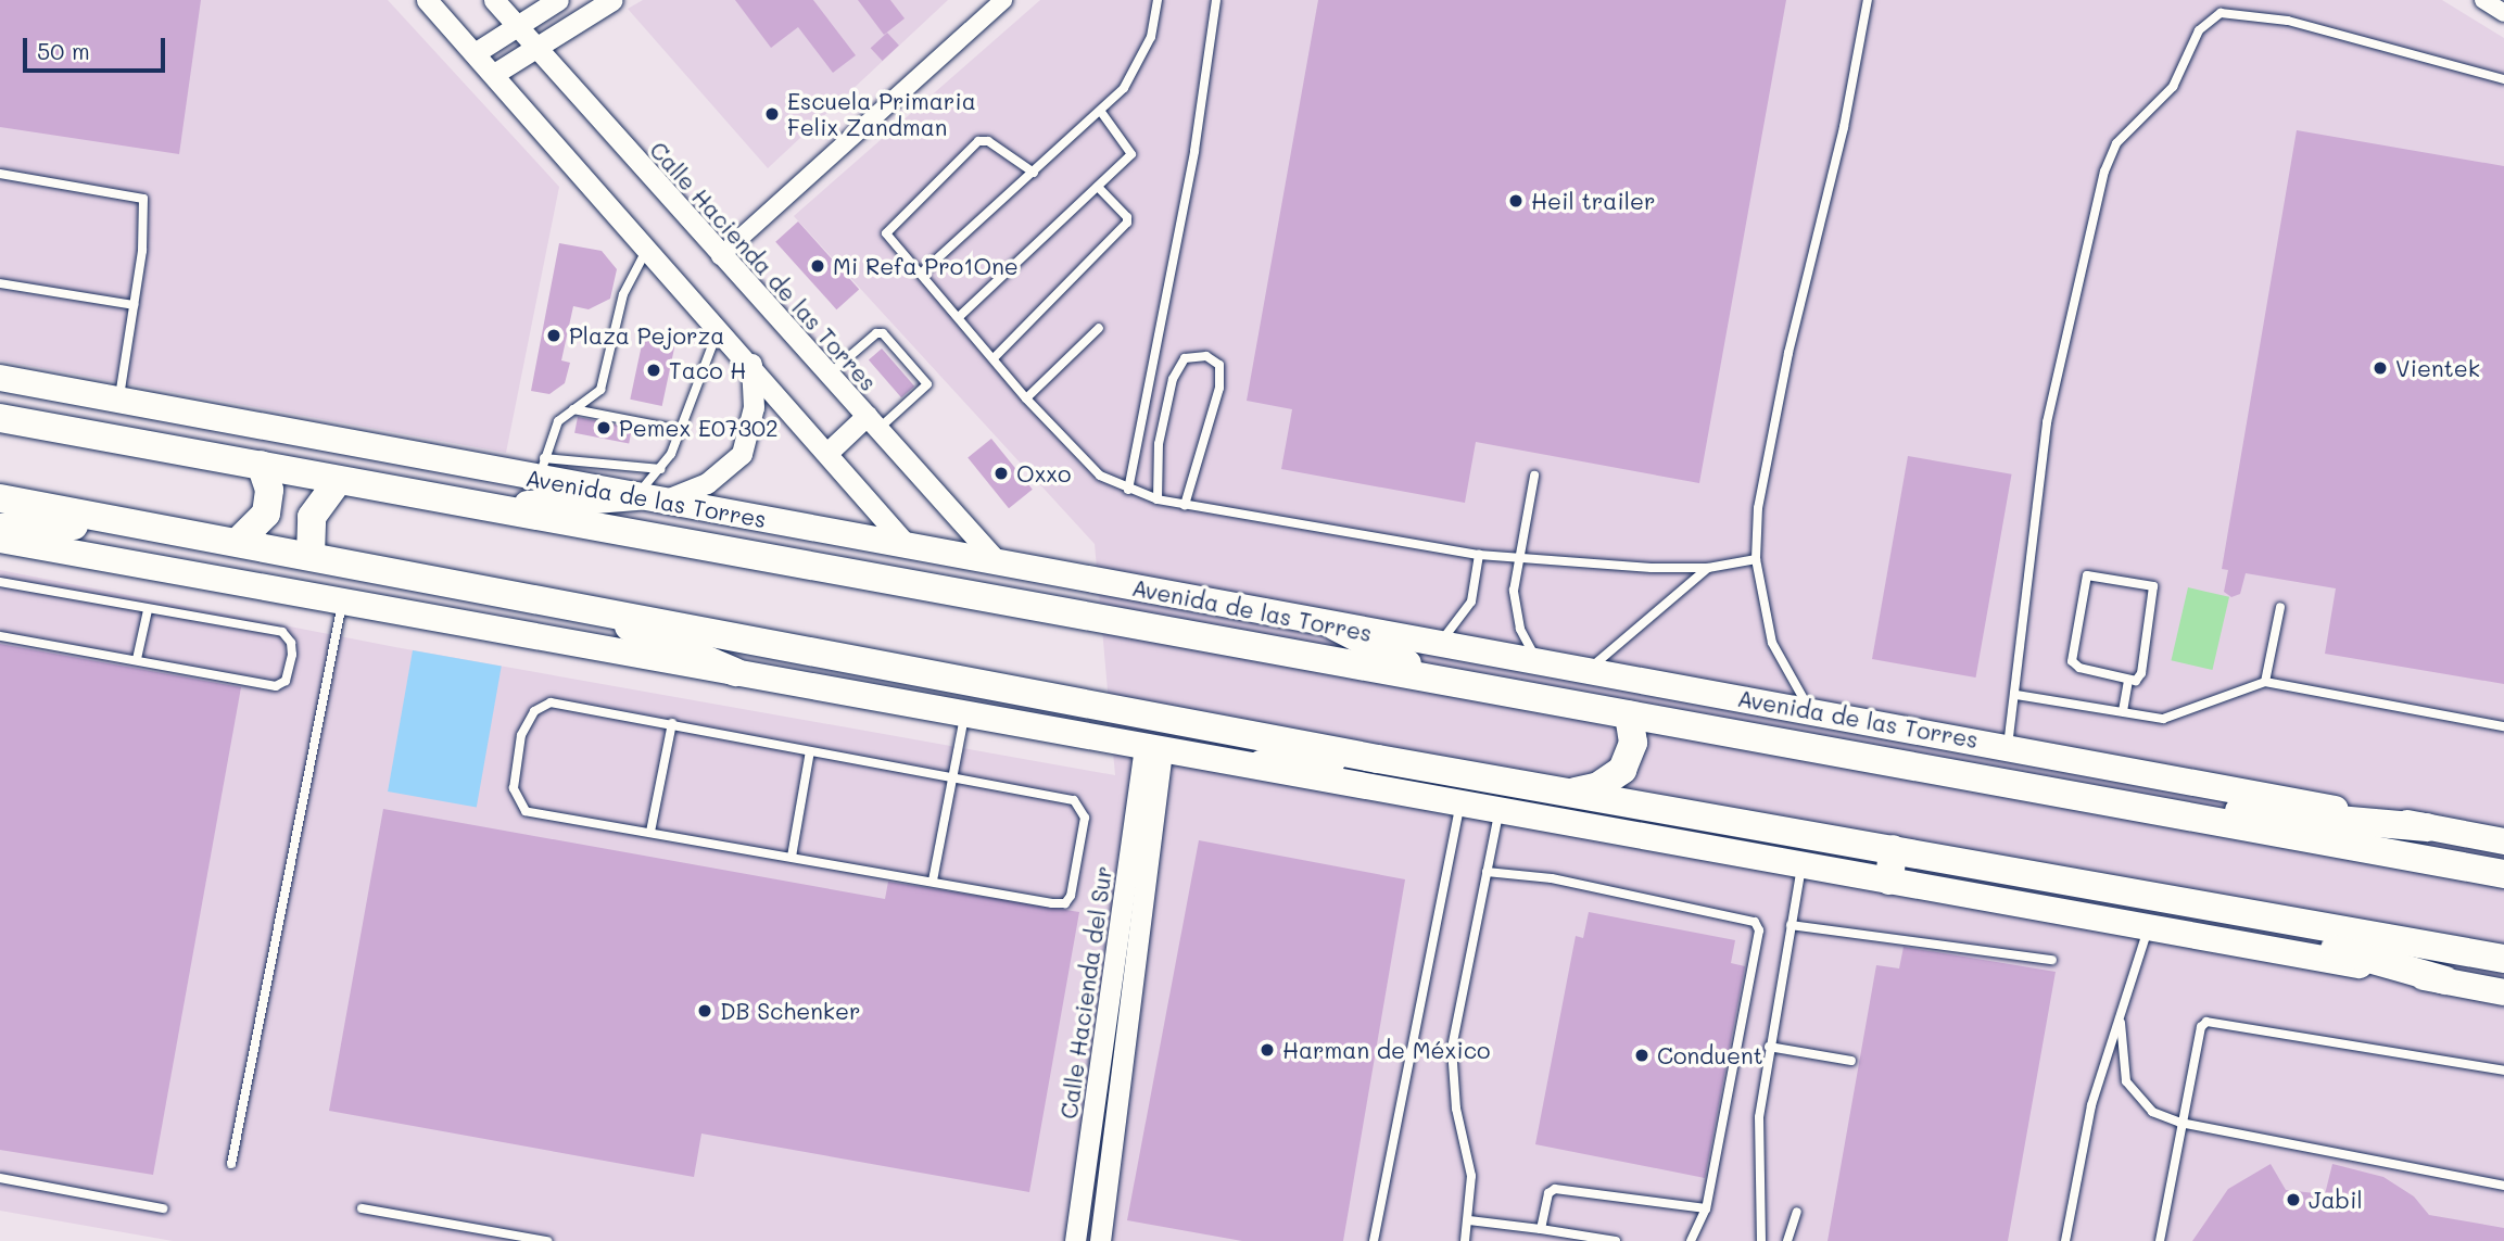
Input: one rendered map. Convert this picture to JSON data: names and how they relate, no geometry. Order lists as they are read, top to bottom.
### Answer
{
  "streets": {
    "highway": ["Avenida de las Torres"],
    "street": ["Calle Hacienda de las Torres", "Calle Hacienda del Sur"]
  },
  "crossings": [
    ["Calle Hacienda de las Torres", "Avenida de las Torres"]
  ],
  "places": [
    "Escuela Primaria Felix Zandman",
    "Heil trailer",
    "Mi Refa Pro1One",
    "Plaza Pejorza",
    "Vientek",
    "Taco H",
    "Pemex E07302",
    "Oxxo",
    "DB Schenker",
    "Harman de México",
    "Conduent",
    "Jabil"
  ],
  "scale_bar": "50 m"
}
